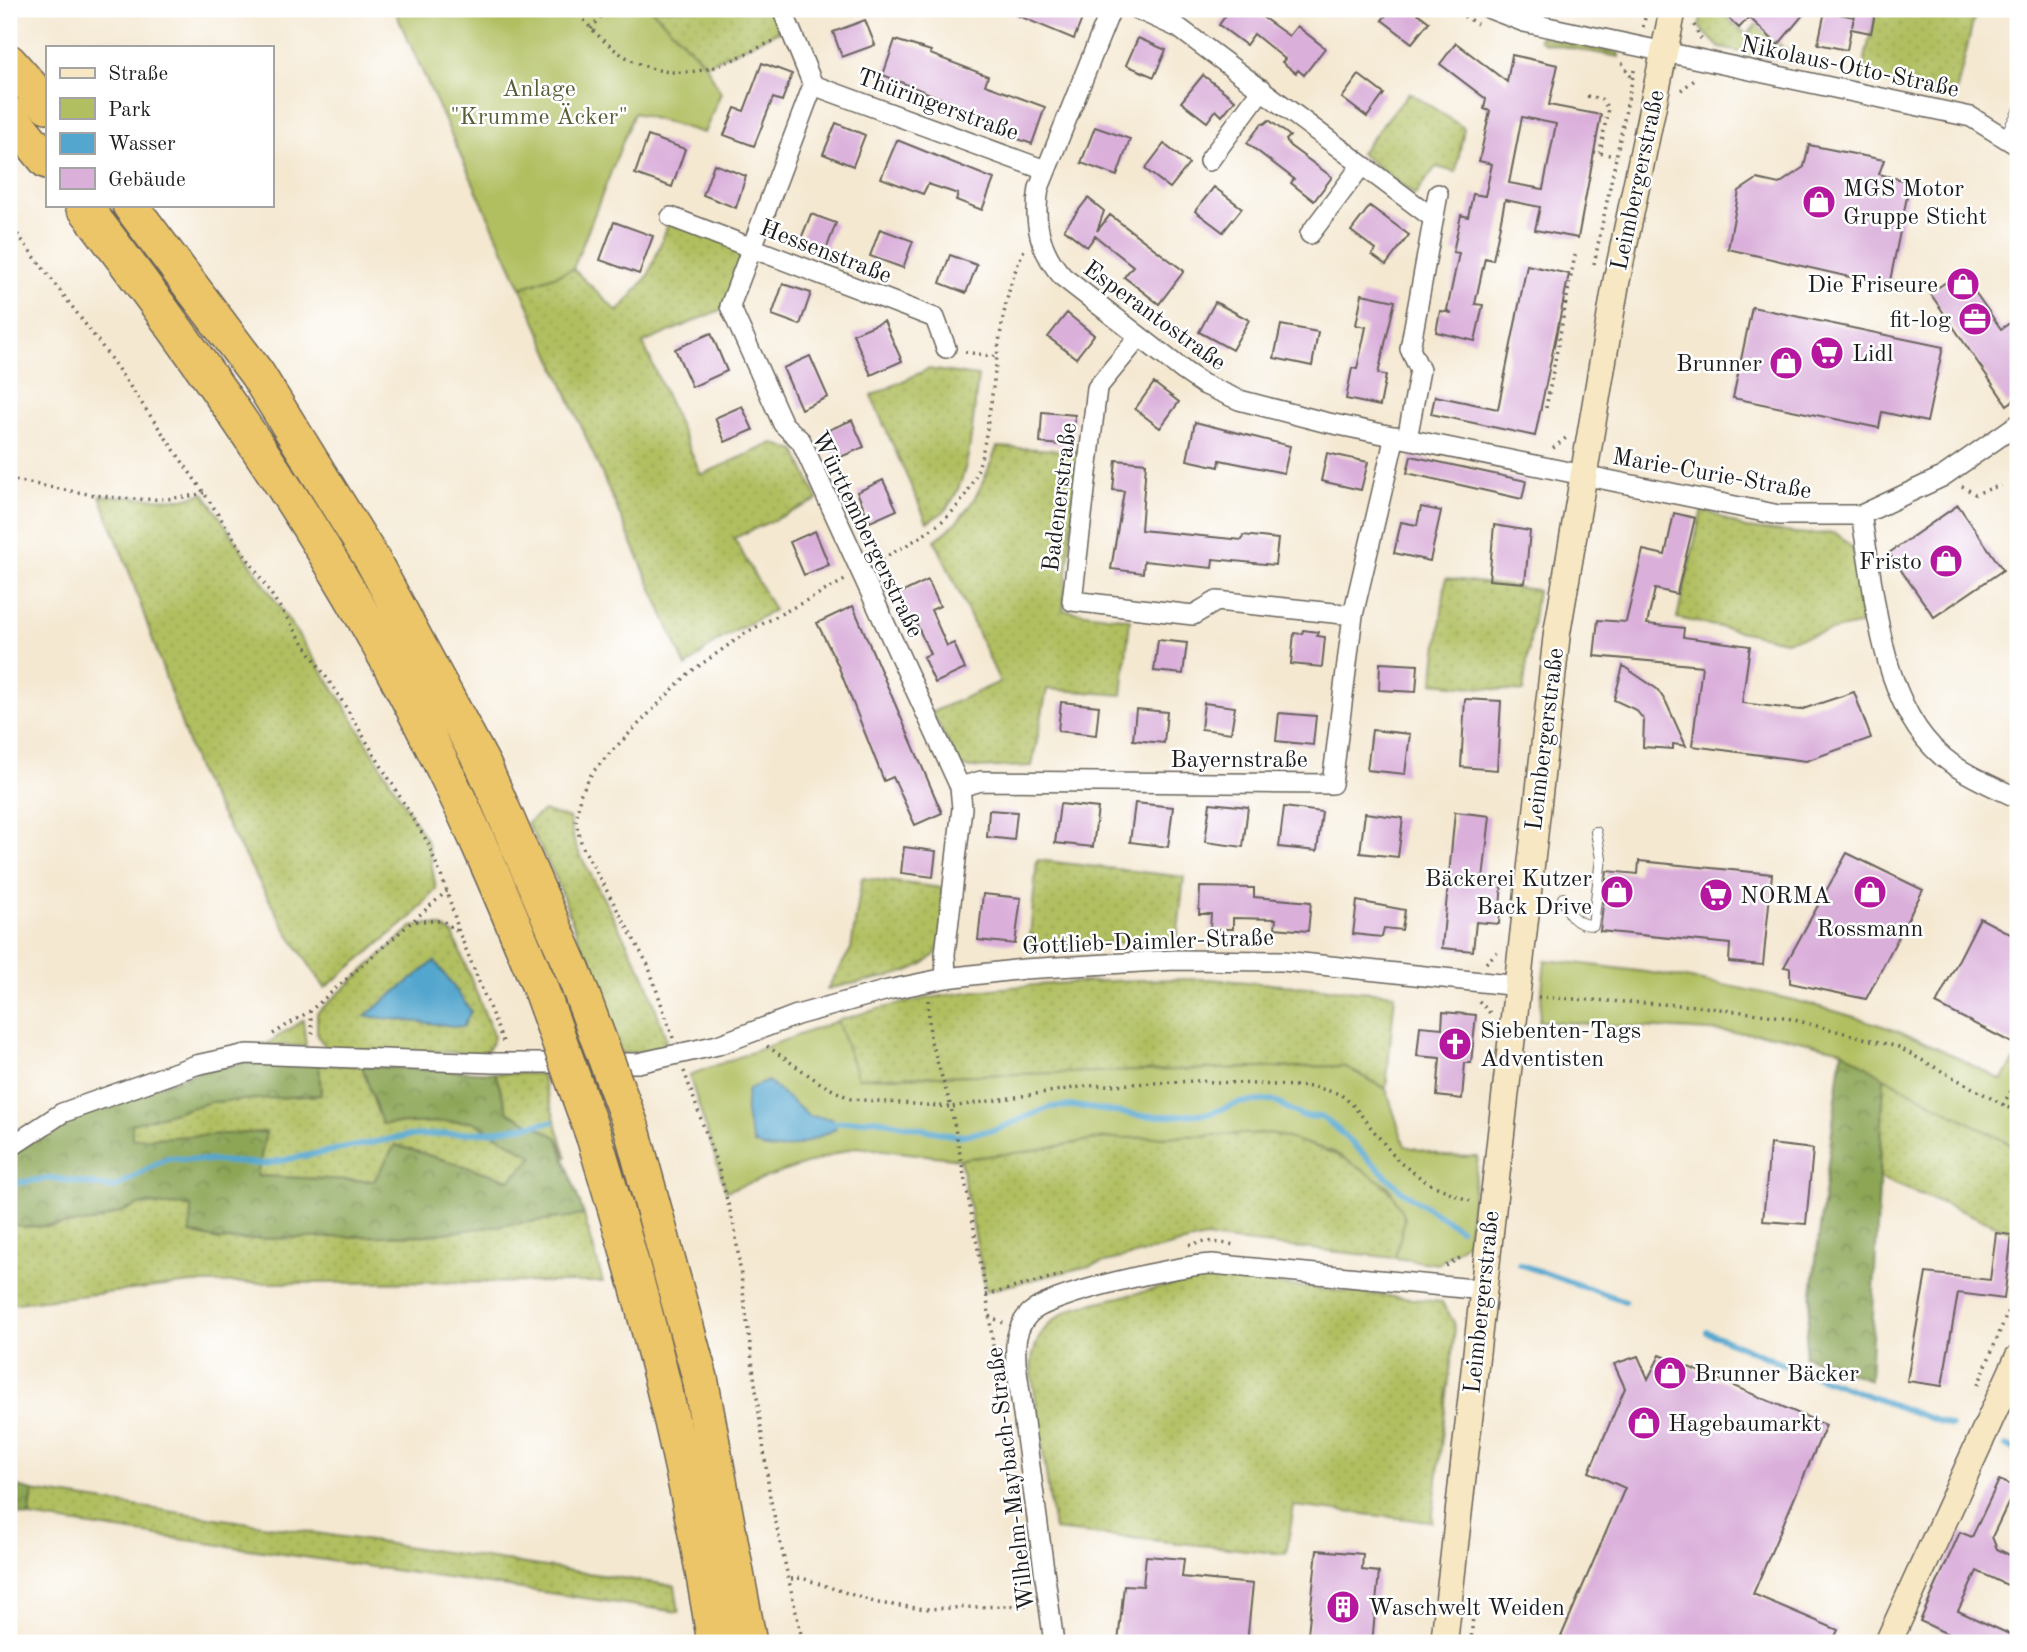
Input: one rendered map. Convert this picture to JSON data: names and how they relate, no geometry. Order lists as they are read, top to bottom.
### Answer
{
  "streets": {
    "street": [
      "Nikolaus-Otto-Straße",
      "Thüringerstraße",
      "Leimbergerstraße",
      "Hessenstraße",
      "Esperantostraße",
      "Marie-Curie-Straße",
      "Badenerstraße",
      "Württembergerstraße",
      "Bayernstraße",
      "Gottlieb-Daimler-Straße",
      "Wilhelm-Maybach-Straße"
    ]
  },
  "crossings": [
    ["Nikolaus-Otto-Straße", "Leimbergerstraße"],
    ["Thüringerstraße", "Esperantostraße"],
    ["Thüringerstraße", "Württembergerstraße"],
    ["Leimbergerstraße", "Esperantostraße"],
    ["Leimbergerstraße", "Marie-Curie-Straße"],
    ["Leimbergerstraße", "Gottlieb-Daimler-Straße"],
    ["Leimbergerstraße", "Wilhelm-Maybach-Straße"],
    ["Hessenstraße", "Württembergerstraße"],
    ["Esperantostraße", "Marie-Curie-Straße"],
    ["Esperantostraße", "Badenerstraße"],
    ["Esperantostraße", "Bayernstraße"],
    ["Badenerstraße", "Bayernstraße"],
    ["Württembergerstraße", "Bayernstraße"],
    ["Württembergerstraße", "Gottlieb-Daimler-Straße"]
  ],
  "parks": ["Anlage \"Krumme Äcker\""],
  "places": {
    "shop": [
      "MGS Motor Gruppe Sticht",
      "Die Friseure",
      "Brunner",
      "Fristo",
      "Bäckerei Kutzer Back Drive",
      "Rossmann",
      "Brunner Bäcker",
      "Hagebaumarkt"
    ],
    "office": ["fit-log"],
    "supermarket": ["Lidl", "NORMA"],
    "church": ["Siebenten-Tags Adventisten"],
    "building": ["Waschwelt Weiden"]
  },
  "legend": [
    "Straße",
    "Park",
    "Wasser",
    "Gebäude"
  ]
}
